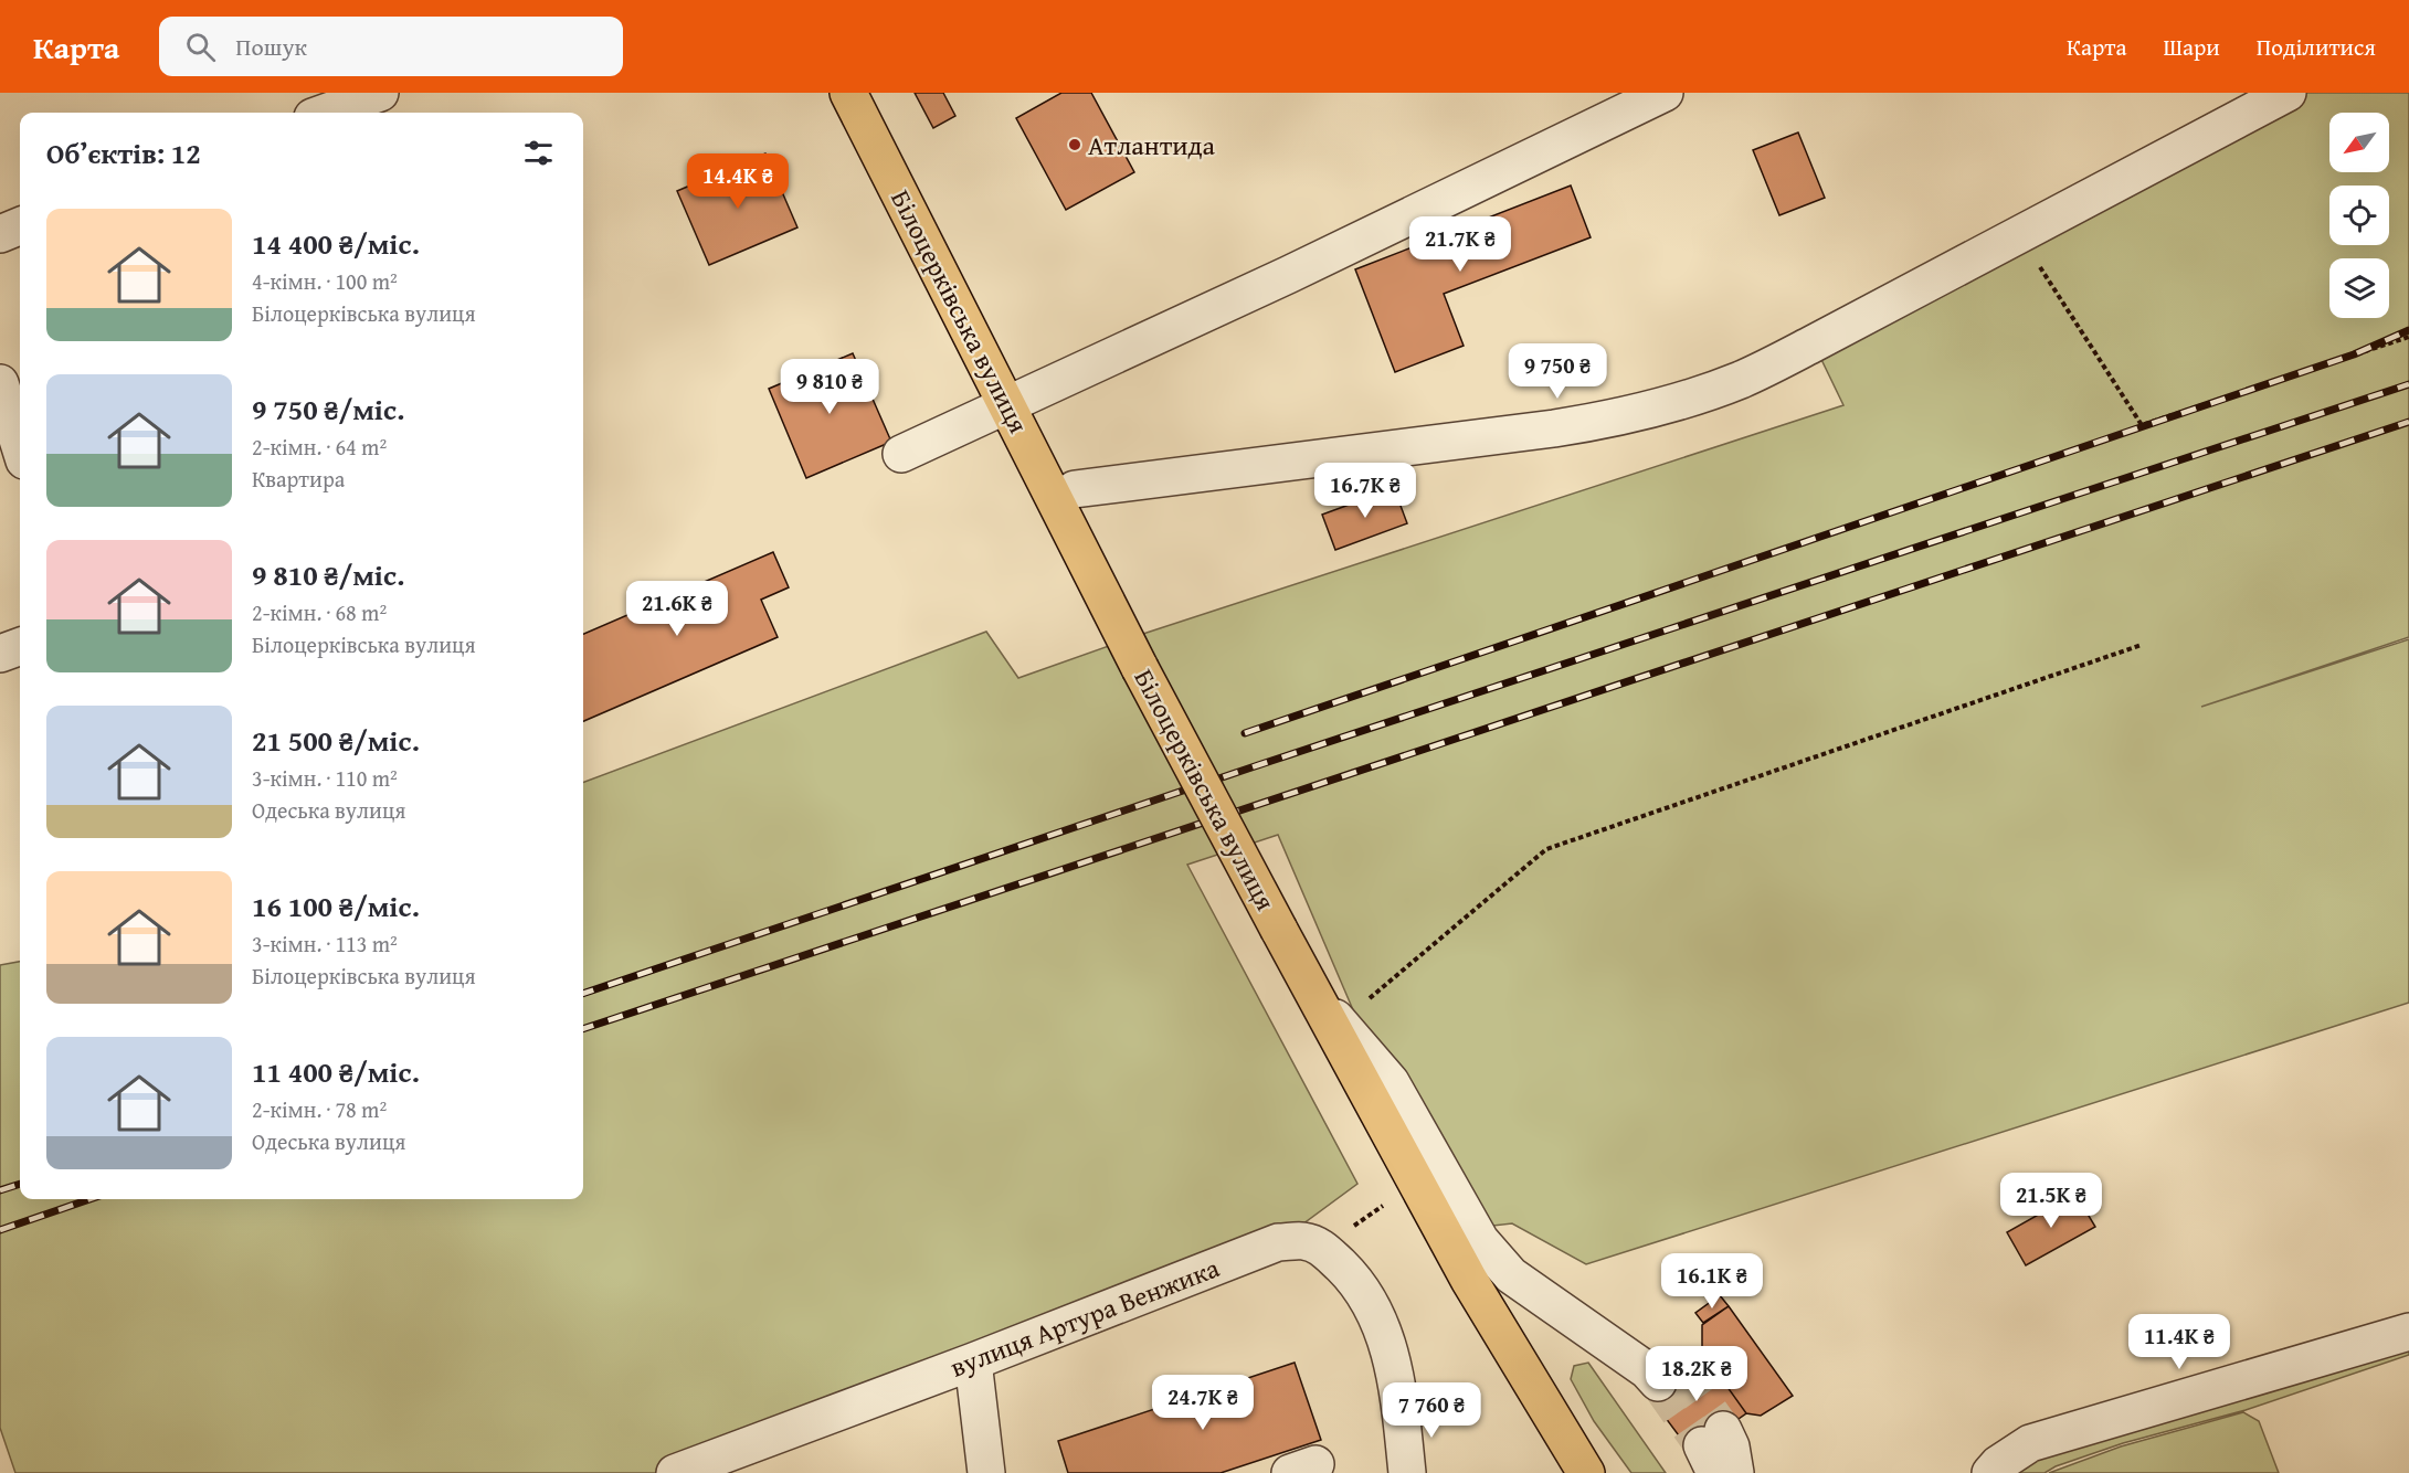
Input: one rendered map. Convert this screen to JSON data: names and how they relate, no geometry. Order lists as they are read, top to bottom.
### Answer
{
  "streets": {
    "main road": ["Білоцерківська вулиця"],
    "street": ["вулиця Артура Венжика"]
  },
  "places": ["Атлантида"],
  "north": "bottom left",
  "page": {
    "header": "Карта",
    "search": "Пошук",
    "nav": ["Карта", "Шари", "Поділитися"],
    "heading": "Об’єктів: 12",
    "price": [
      "14.4K ₴",
      "21.7K ₴",
      "9 750 ₴",
      "9 810 ₴",
      "16.7K ₴",
      "21.6K ₴",
      "21.5K ₴",
      "16.1K ₴",
      "11.4K ₴",
      "18.2K ₴",
      "24.7K ₴",
      "7 760 ₴"
    ],
    "list": [
      {
        "name": "14 400 ₴/міс.",
        "note": "4-кімн. · 100 m² · Білоцерківська вулиця"
      },
      {
        "name": "9 750 ₴/міс.",
        "note": "2-кімн. · 64 m² · Квартира"
      },
      {
        "name": "9 810 ₴/міс.",
        "note": "2-кімн. · 68 m² · Білоцерківська вулиця"
      },
      {
        "name": "21 500 ₴/міс.",
        "note": "3-кімн. · 110 m² · Одеська вулиця"
      },
      {
        "name": "16 100 ₴/міс.",
        "note": "3-кімн. · 113 m² · Білоцерківська вулиця"
      },
      {
        "name": "11 400 ₴/міс.",
        "note": "2-кімн. · 78 m² · Одеська вулиця"
      }
    ]
  }
}
